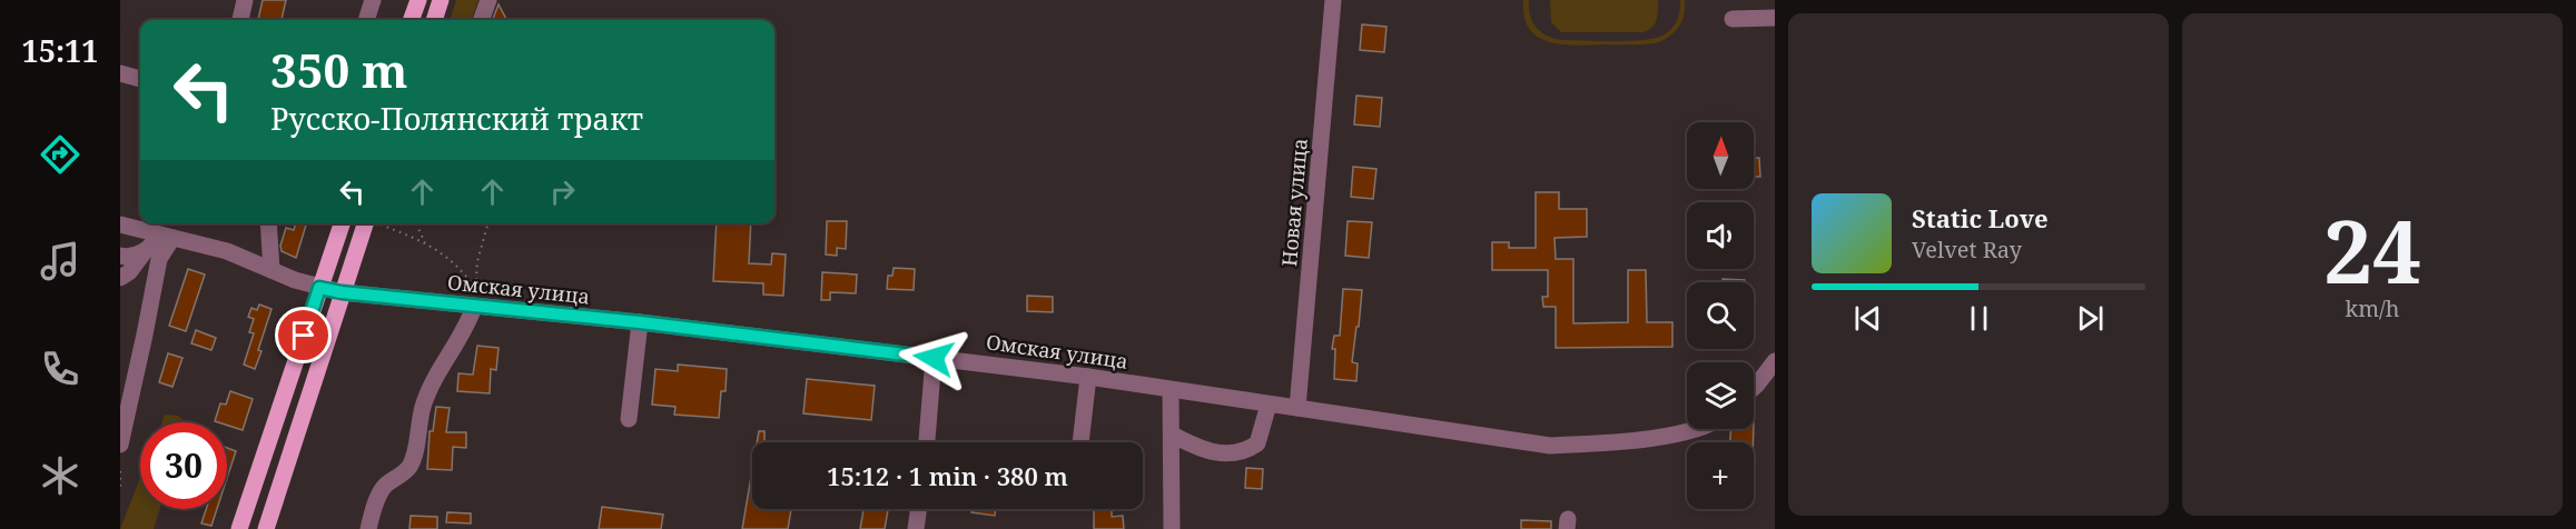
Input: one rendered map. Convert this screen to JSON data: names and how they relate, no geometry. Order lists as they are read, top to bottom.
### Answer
{
  "streets": {
    "street": ["Новая улица", "Омская улица"]
  },
  "crossings": [
    ["Новая улица", "Омская улица"]
  ],
  "north": "top",
  "page": {
    "tabs": "15:11",
    "tile": ["24", "km/h"],
    "turn": ["350 m", "Русско-Полянский тракт"],
    "map_buttons": "+",
    "song": ["Static Love", "Velvet Ray"],
    "limit": "30",
    "trip": "15:12 · 1 min · 380 m"
  }
}
